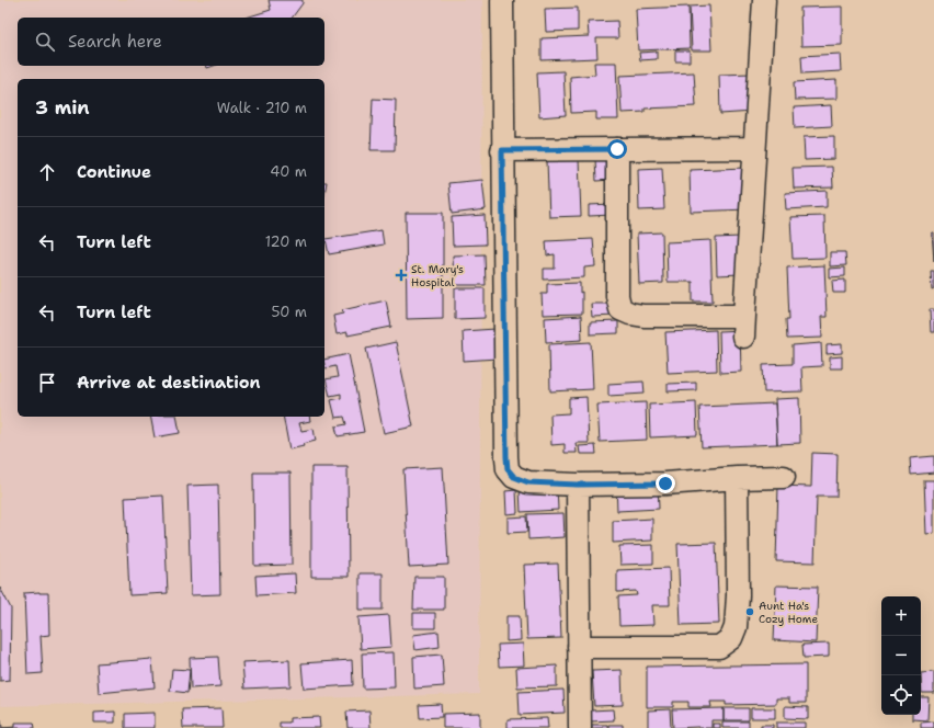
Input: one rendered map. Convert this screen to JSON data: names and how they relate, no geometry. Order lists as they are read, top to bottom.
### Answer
{
  "places": {
    "health": ["St. Mary's Hospital"],
    "other": ["Aunt Ha's Cozy Home"]
  },
  "page": {
    "search": "Search here",
    "heading": ["3 min", "Walk · 210 m"],
    "list": [
      ["Continue", "40 m"],
      ["Turn left", "120 m"],
      ["Turn left", "50 m"],
      "Arrive at destination"
    ],
    "map_buttons": ["+", "−"]
  }
}
